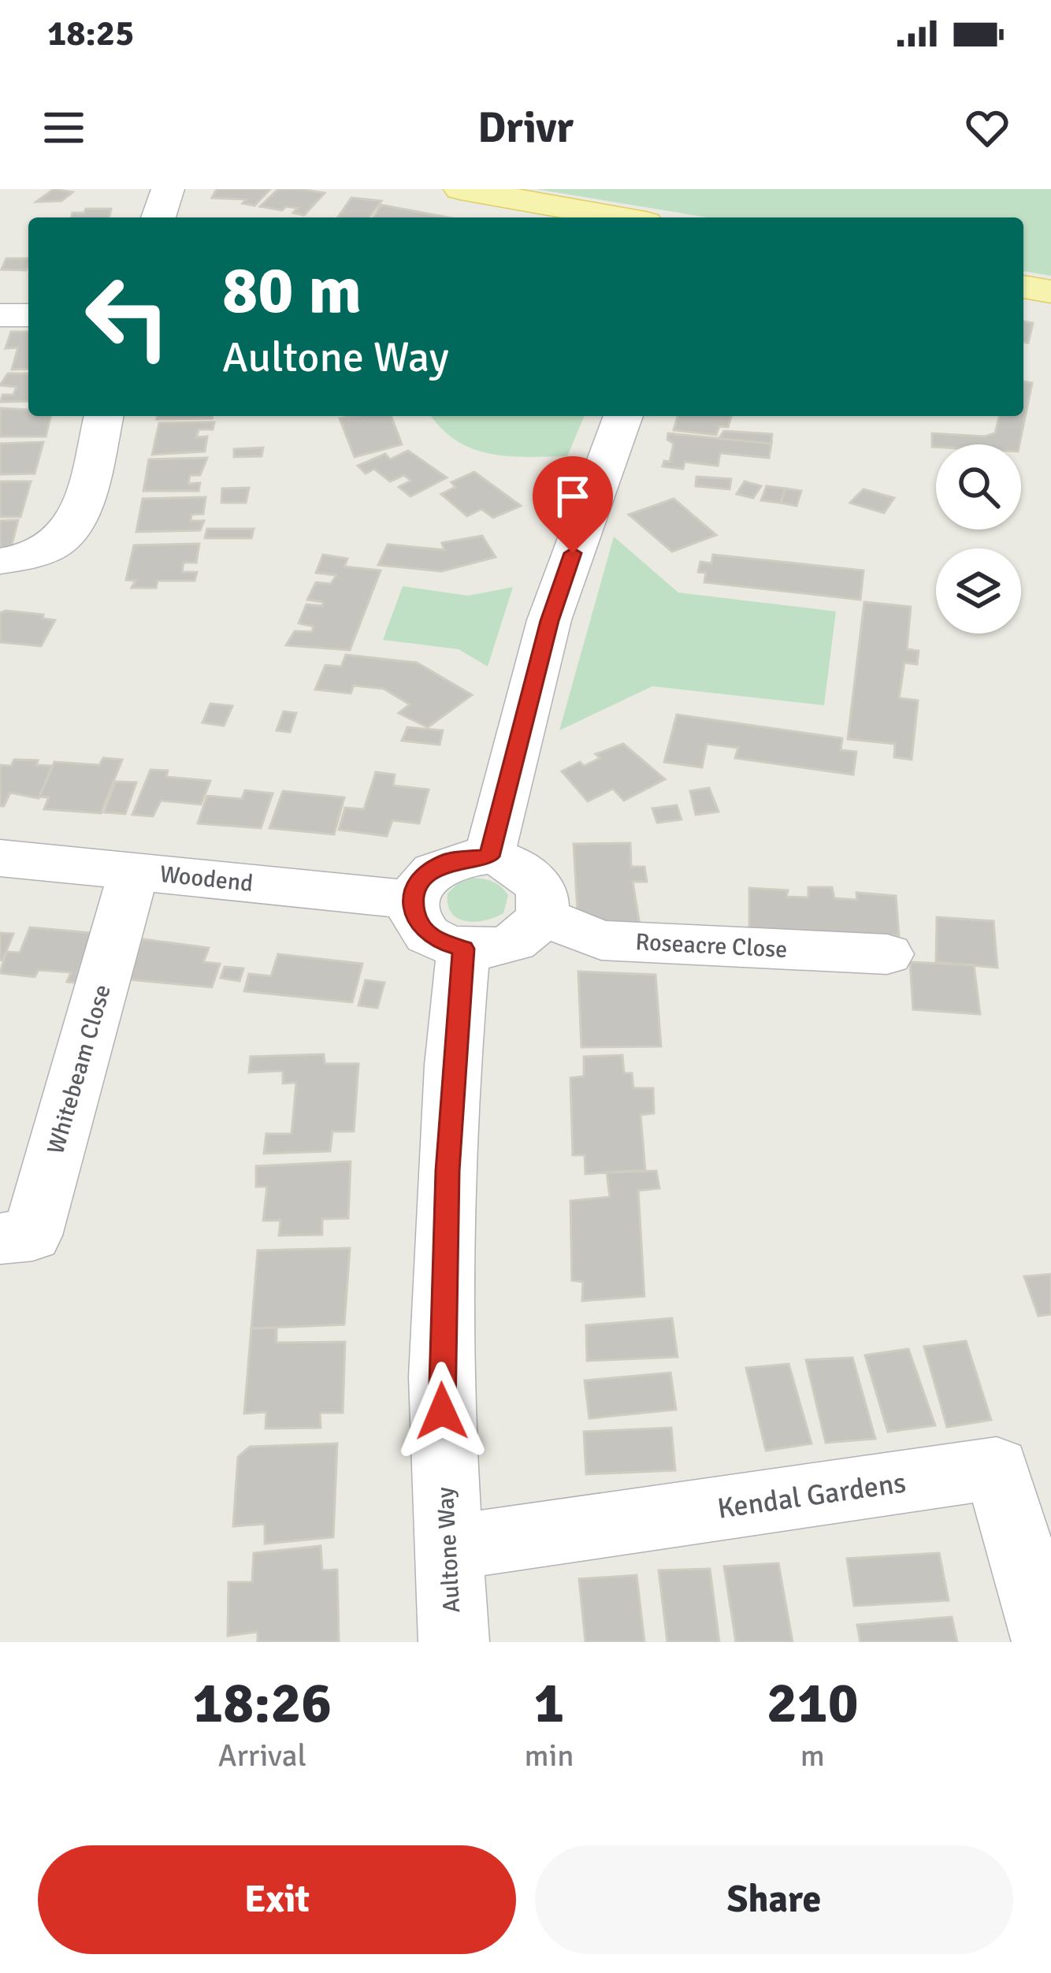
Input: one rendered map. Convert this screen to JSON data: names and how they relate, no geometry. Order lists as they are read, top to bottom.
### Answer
{
  "streets": {
    "street": [
      "Woodend",
      "Roseacre Close",
      "Whitebeam Close",
      "Kendal Gardens",
      "Aultone Way"
    ]
  },
  "crossings": [
    ["Woodend", "Roseacre Close"],
    ["Woodend", "Whitebeam Close"],
    ["Woodend", "Aultone Way"],
    ["Roseacre Close", "Aultone Way"],
    ["Kendal Gardens", "Aultone Way"]
  ],
  "page": {
    "status": "18:25",
    "header": "Drivr",
    "turn": ["80 m", "Aultone Way"],
    "eta": [
      "18:26",
      "Arrival",
      "1",
      "min",
      "210",
      "m"
    ],
    "buttons": ["Exit", "Share"]
  }
}
